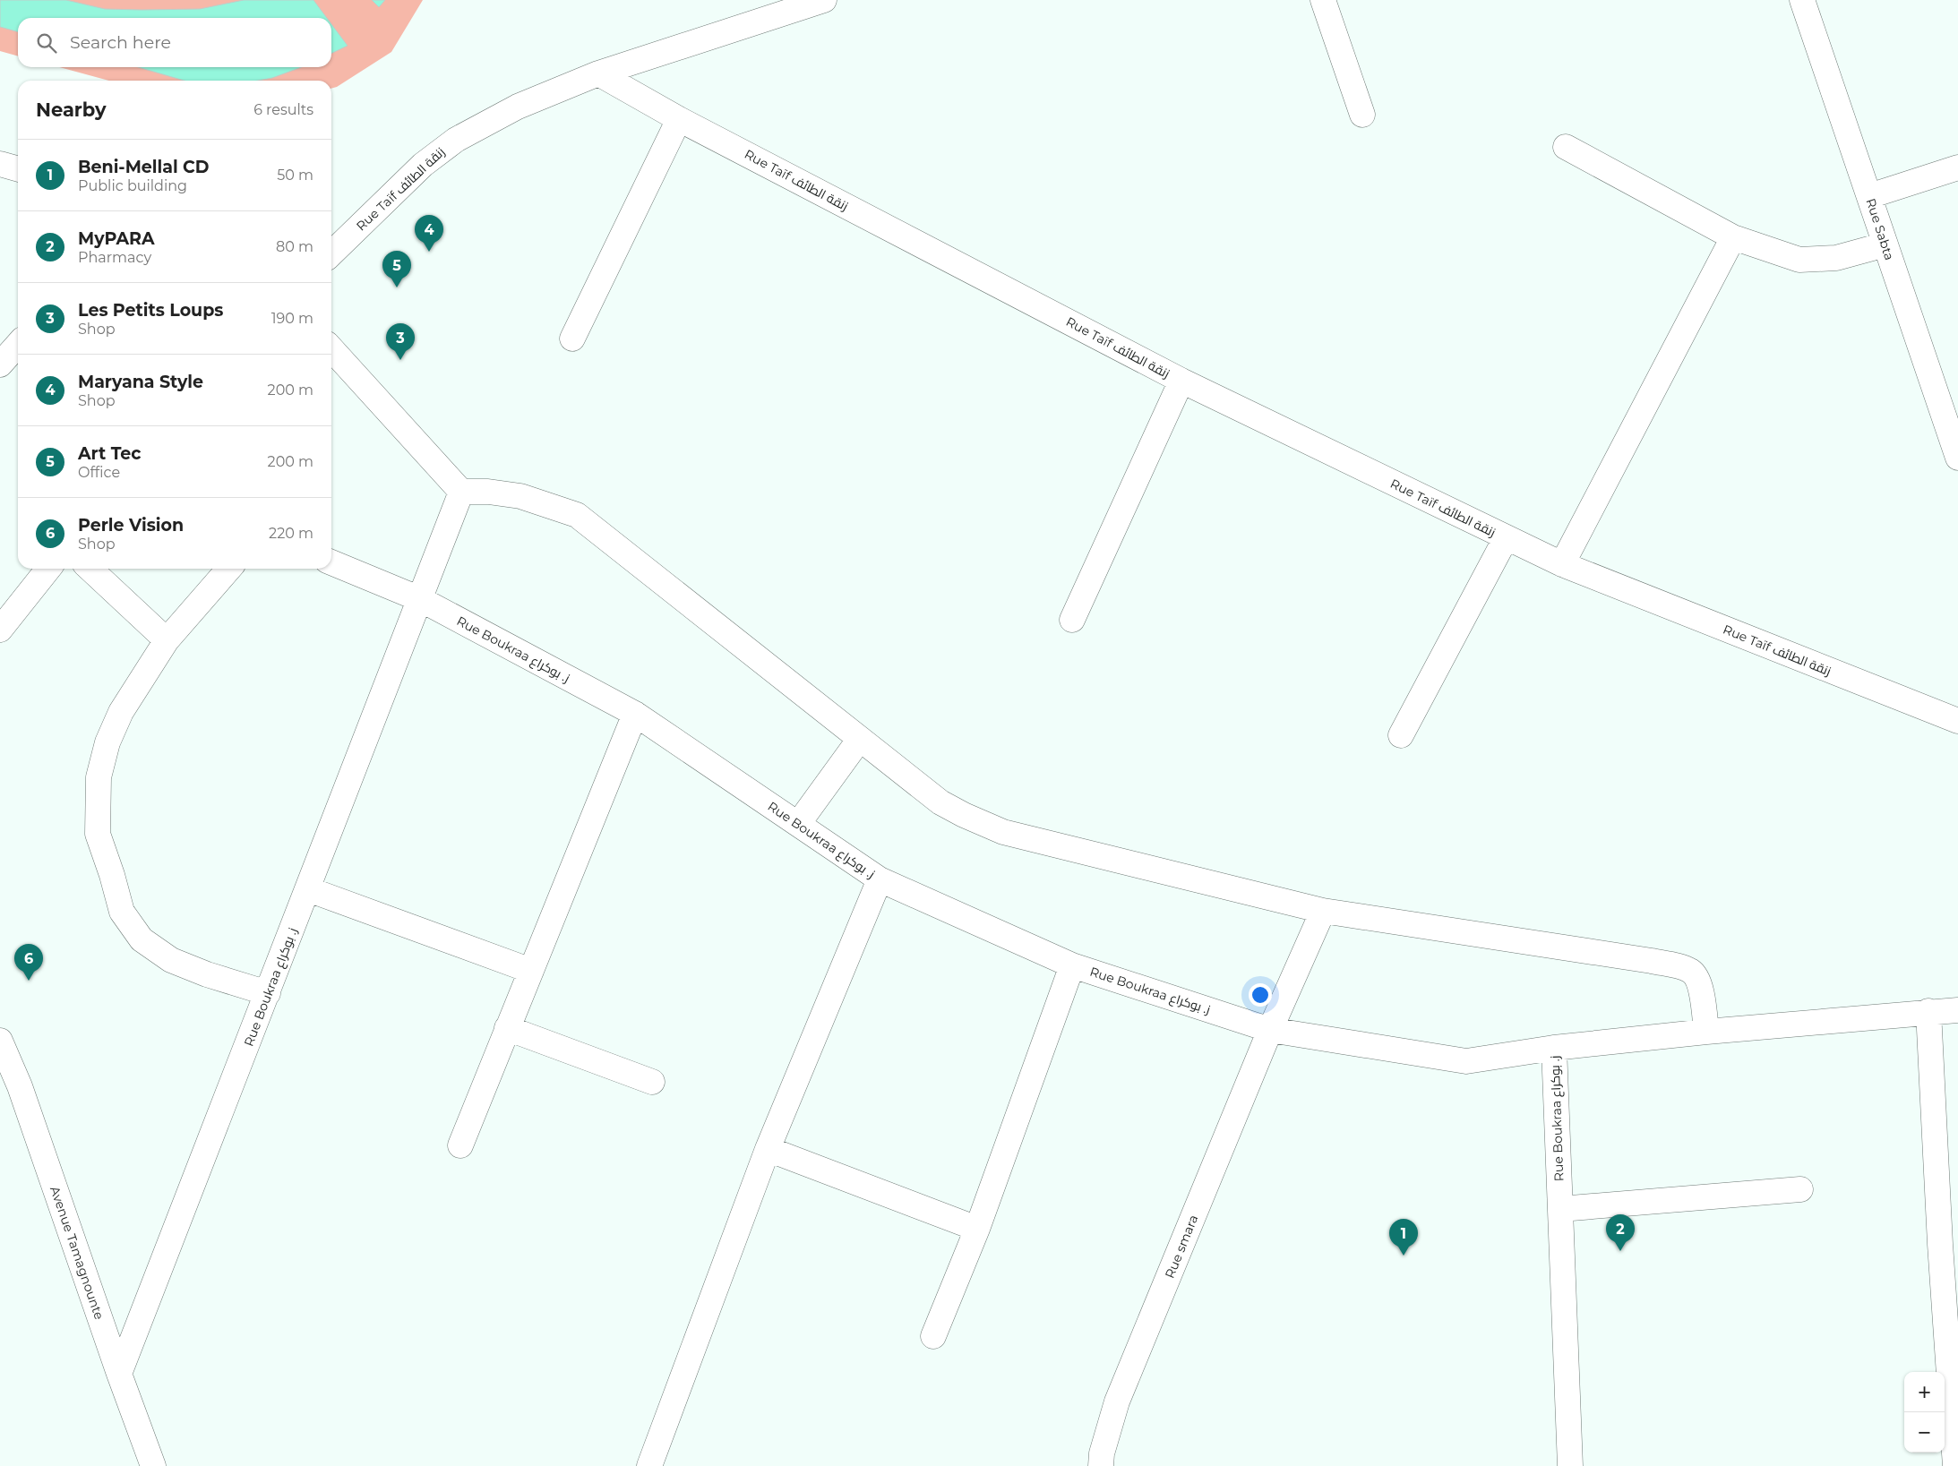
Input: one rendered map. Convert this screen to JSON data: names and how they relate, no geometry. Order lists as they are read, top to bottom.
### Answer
{
  "streets": {
    "street": [
      "Rue Taïf زنقة الطائف",
      "Rue Sabta",
      "Rue Boukraa ز. بوكراع",
      "Rue smara",
      "Avenue Tamagnounte"
    ]
  },
  "crossings": [
    ["Rue Boukraa ز. بوكراع", "Rue smara"],
    ["Rue Boukraa ز. بوكراع", "Avenue Tamagnounte"]
  ],
  "page": {
    "search": "Search here",
    "heading": ["Nearby", "6 results"],
    "list": [
      {
        "mark": "1",
        "name": "Beni-Mellal CD",
        "note": "Public building",
        "value": "50 m"
      },
      {
        "mark": "2",
        "name": "MyPARA",
        "note": "Pharmacy",
        "value": "80 m"
      },
      {
        "mark": "3",
        "name": "Les Petits Loups",
        "note": "Shop",
        "value": "190 m"
      },
      {
        "mark": "4",
        "name": "Maryana Style",
        "note": "Shop",
        "value": "200 m"
      },
      {
        "mark": "5",
        "name": "Art Tec",
        "note": "Office",
        "value": "200 m"
      },
      {
        "mark": "6",
        "name": "Perle Vision",
        "note": "Shop",
        "value": "220 m"
      }
    ],
    "pins": [
      "4",
      "5",
      "3",
      "6",
      "2",
      "1"
    ],
    "map_buttons": ["+", "−"]
  }
}
